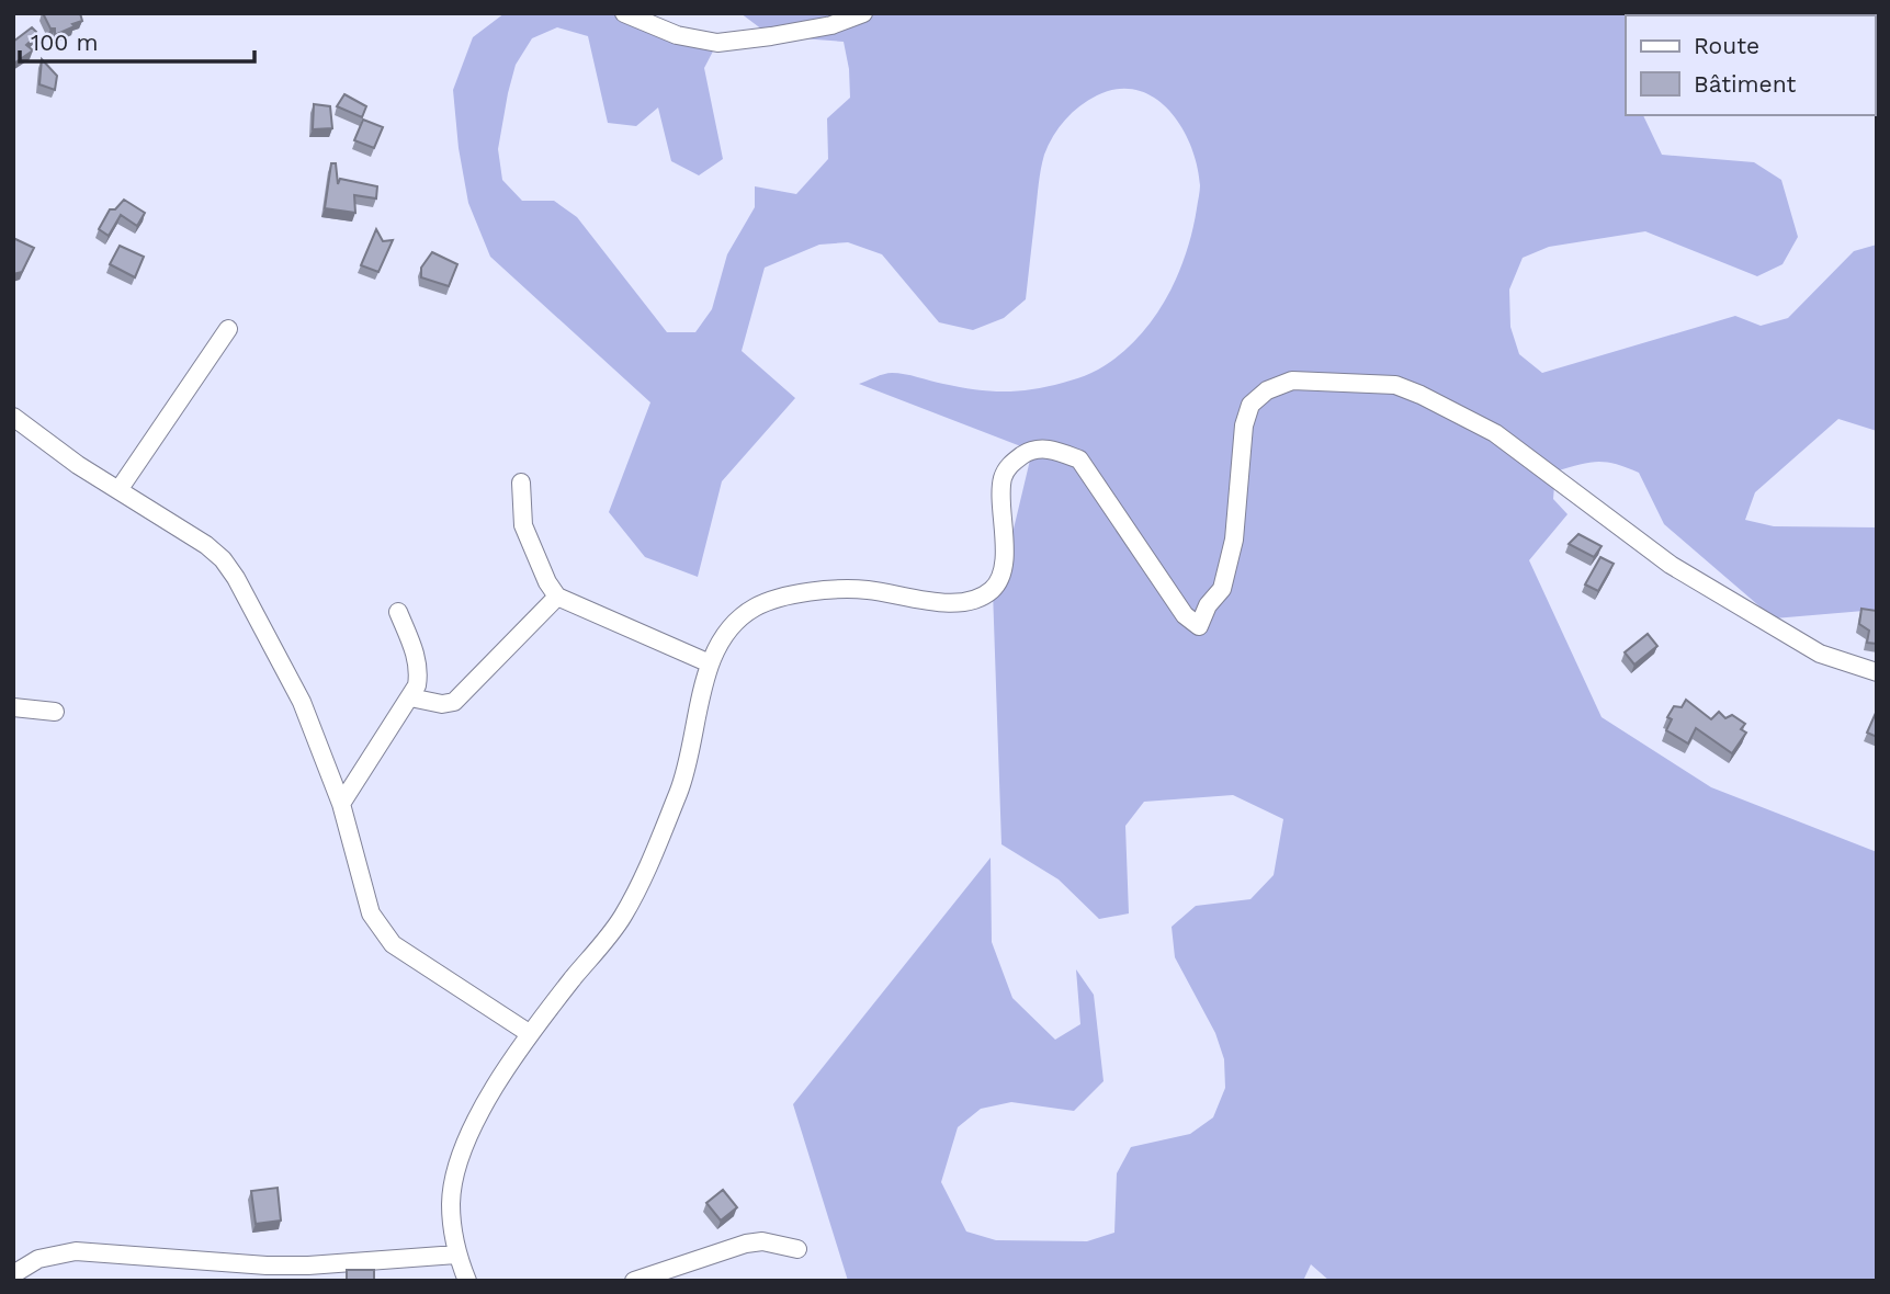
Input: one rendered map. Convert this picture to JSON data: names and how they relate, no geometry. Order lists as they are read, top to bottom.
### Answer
{
  "legend": ["Route", "Bâtiment"],
  "scale_bar": "100 m"
}
